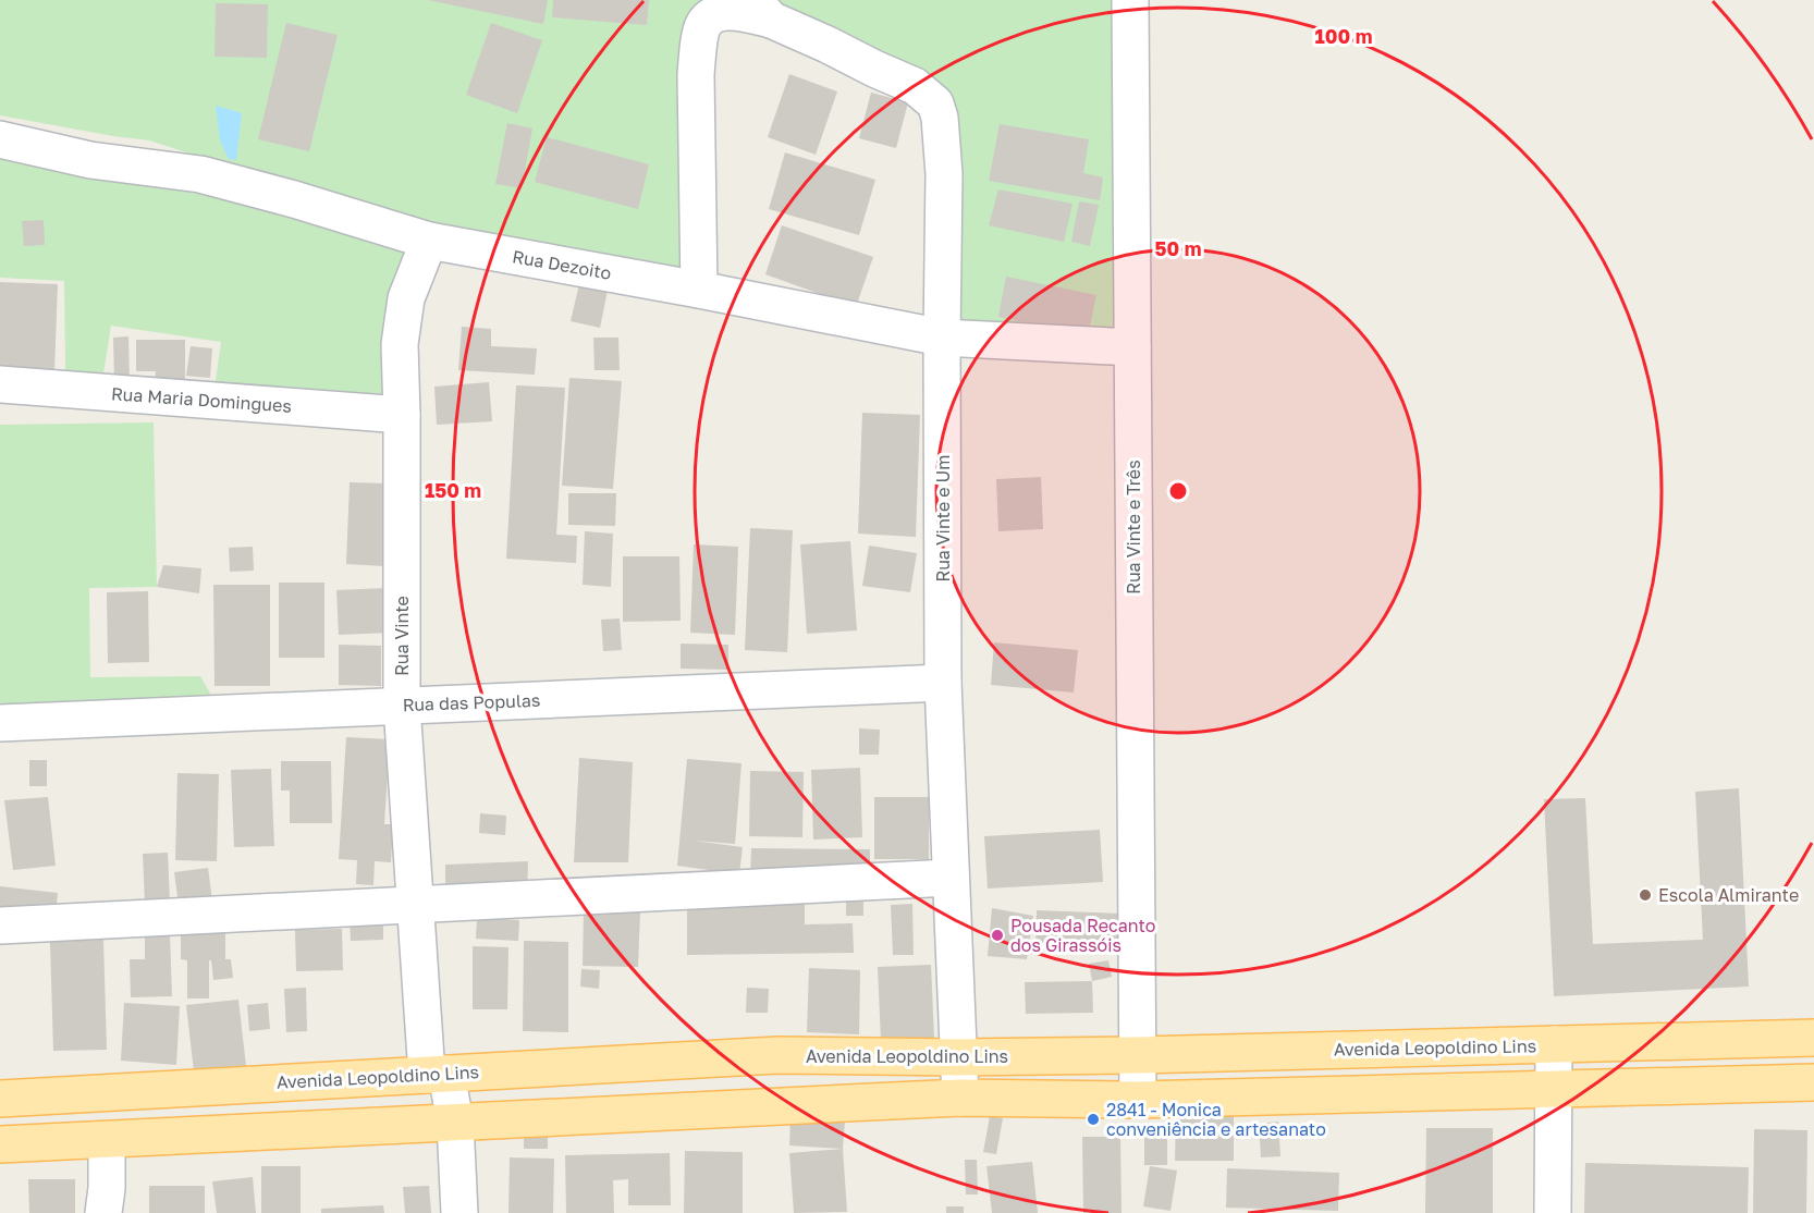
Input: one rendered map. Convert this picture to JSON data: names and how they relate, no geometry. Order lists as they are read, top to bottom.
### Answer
{
  "streets": {
    "main road": ["Avenida Leopoldino Lins"],
    "street": [
      "Rua Dezoito",
      "Rua Maria Domingues",
      "Rua Vinte e Um",
      "Rua Vinte e Três",
      "Rua Vinte",
      "Rua das Populas"
    ]
  },
  "crossings": [
    ["Rua Dezoito", "Rua Vinte e Um"],
    ["Rua Dezoito", "Rua Vinte e Três"],
    ["Rua Dezoito", "Rua Vinte"],
    ["Rua Maria Domingues", "Rua Vinte"],
    ["Rua Vinte e Um", "Rua das Populas"],
    ["Rua Vinte e Um", "Avenida Leopoldino Lins"],
    ["Rua Vinte e Três", "Avenida Leopoldino Lins"],
    ["Rua Vinte", "Rua das Populas"],
    ["Rua Vinte", "Avenida Leopoldino Lins"]
  ],
  "places": ["Escola Almirante", "Pousada Recanto dos Girassóis", "2841 - Monica conveniência e artesanato"],
  "rings": ["100 m", "50 m", "150 m"]
}
